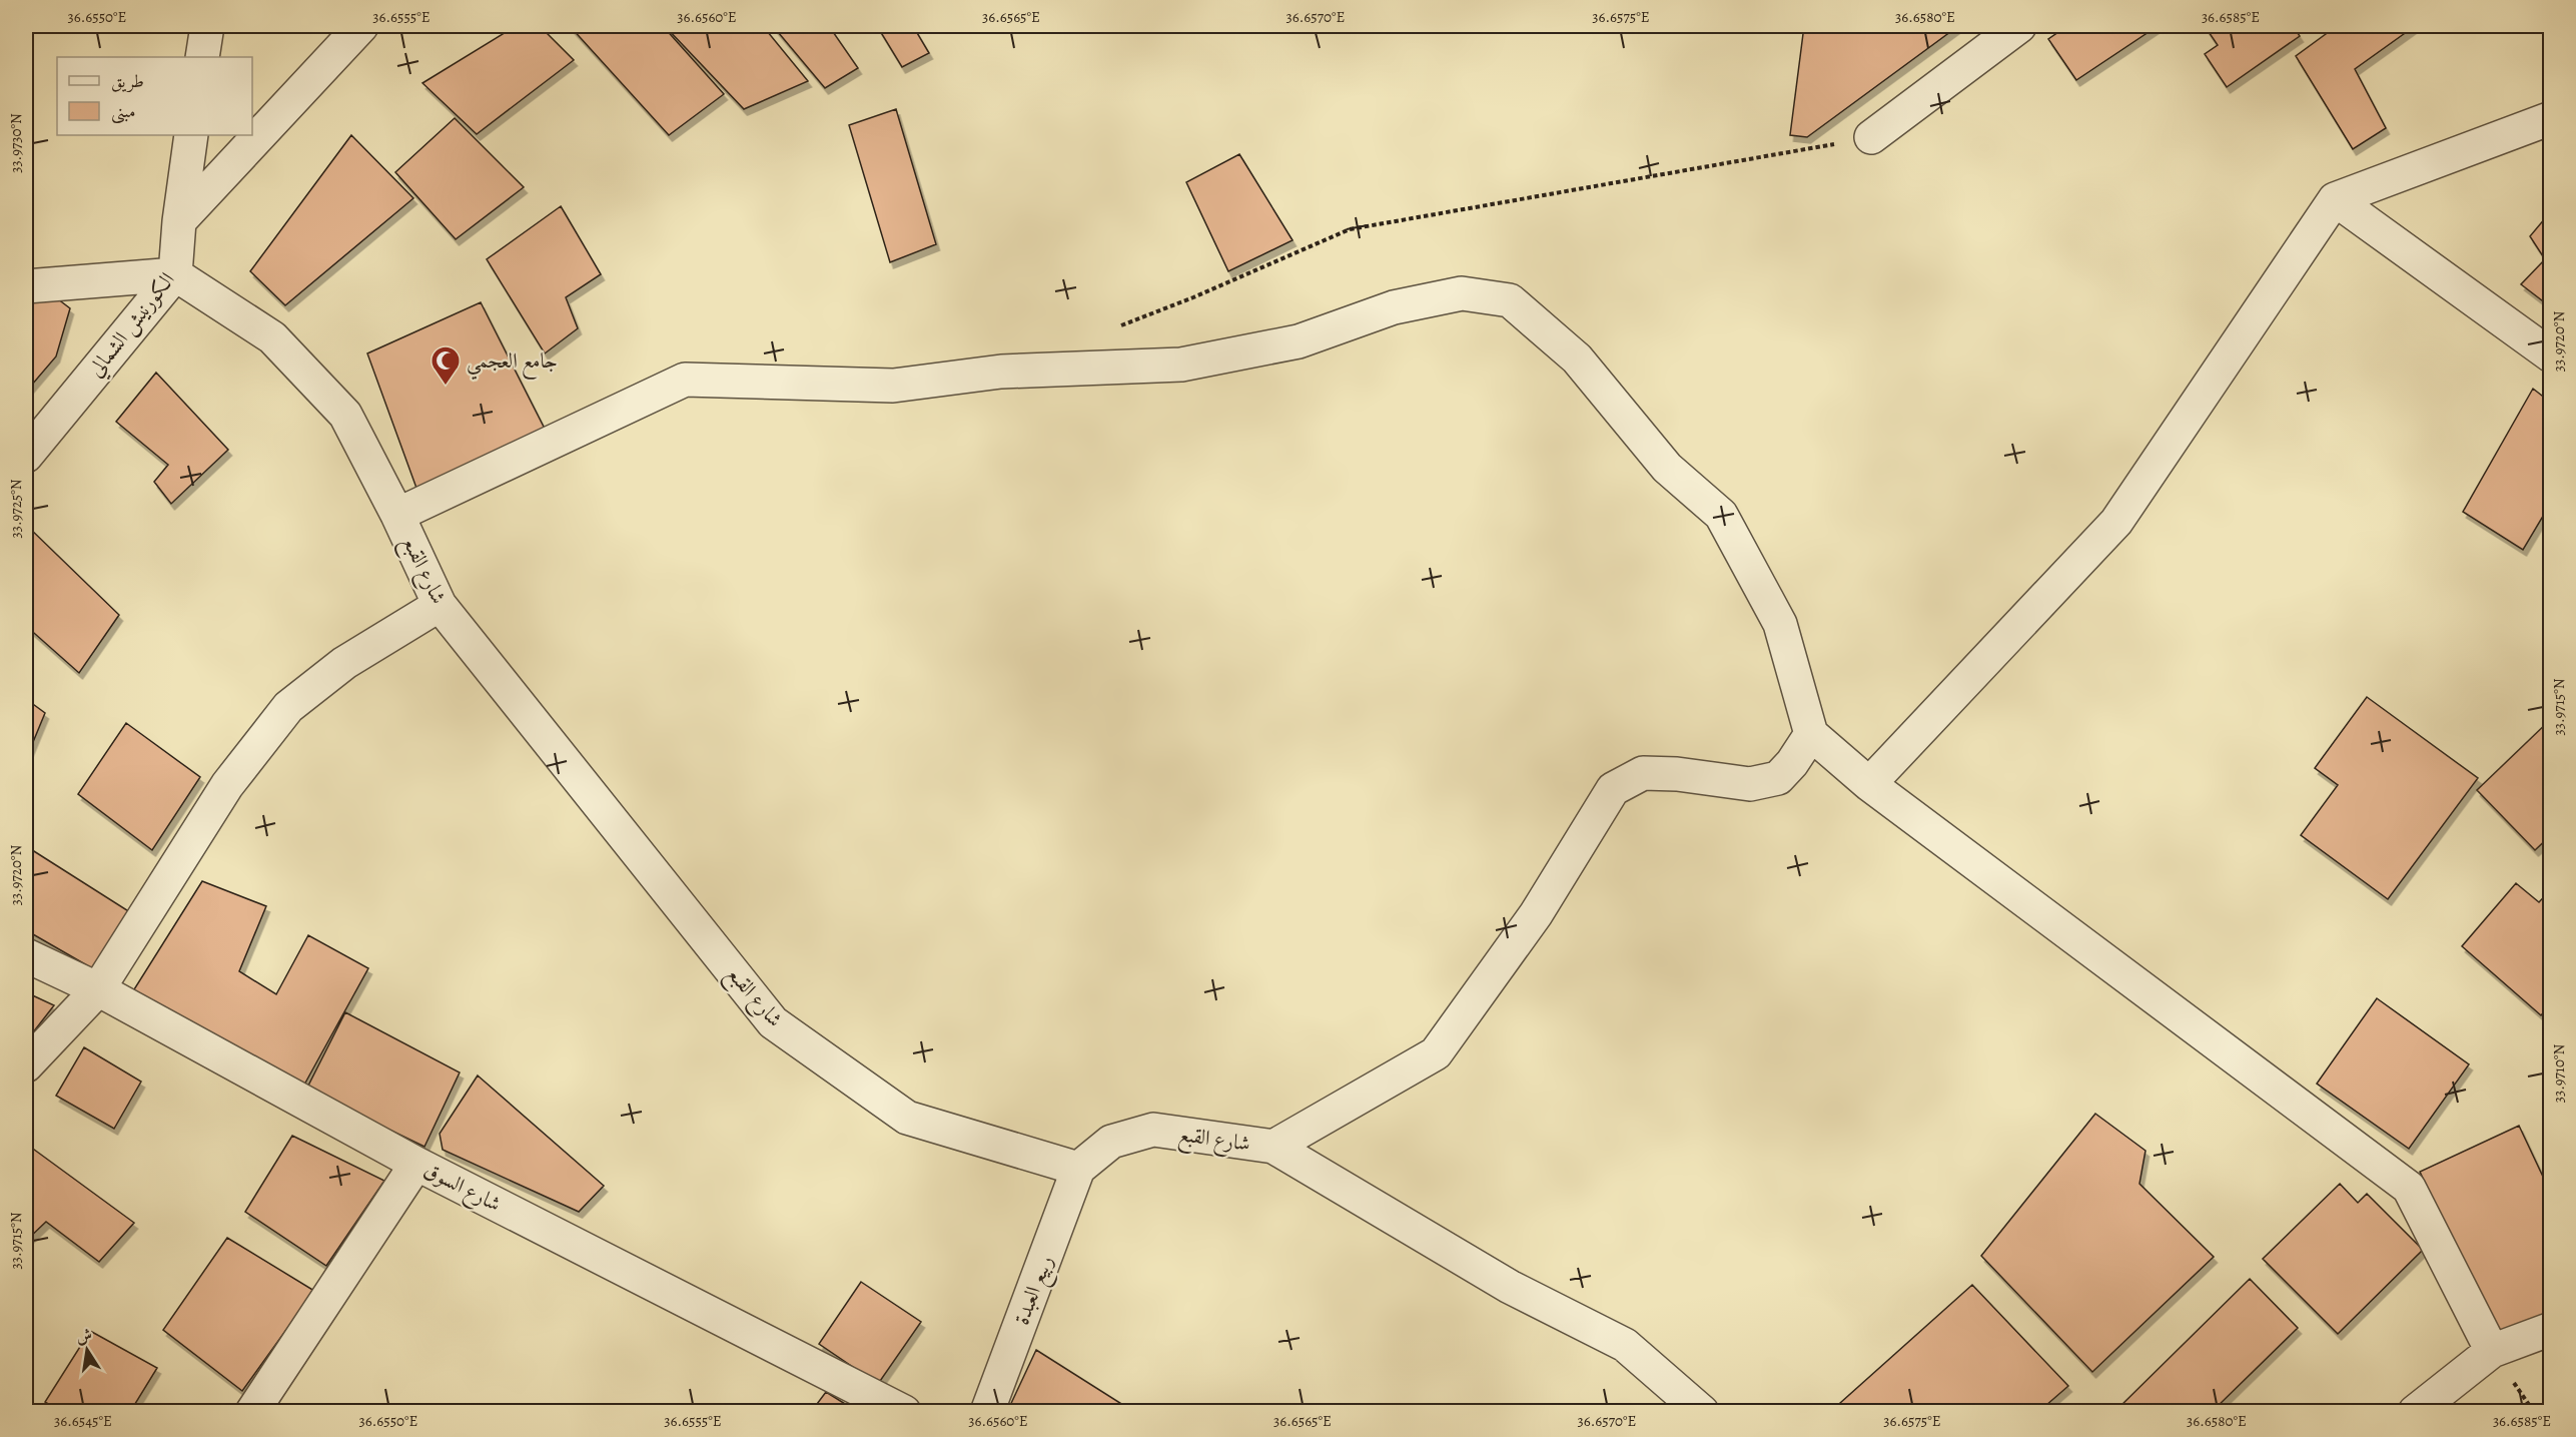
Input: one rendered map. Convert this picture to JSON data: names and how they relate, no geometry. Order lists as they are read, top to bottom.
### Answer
{
  "streets": {
    "street": [
      "الكورنيش الشمالي",
      "شارع القبع",
      "شارع السوق",
      "ربيع العبدة"
    ]
  },
  "crossings": [
    ["الكورنيش الشمالي", "شارع القبع"],
    ["شارع القبع", "ربيع العبدة"]
  ],
  "places": {
    "mosque": ["جامع العجمي"]
  },
  "legend": ["طريق", "مبنى"],
  "north": "top",
  "coordinates": [
    "36.6550°E",
    "36.6555°E",
    "36.6560°E",
    "36.6565°E",
    "36.6570°E",
    "36.6575°E",
    "36.6580°E",
    "36.6585°E",
    "33.9730°N",
    "33.9720°N",
    "33.9725°N",
    "33.9715°N",
    "33.9710°N",
    "36.6545°E"
  ]
}
